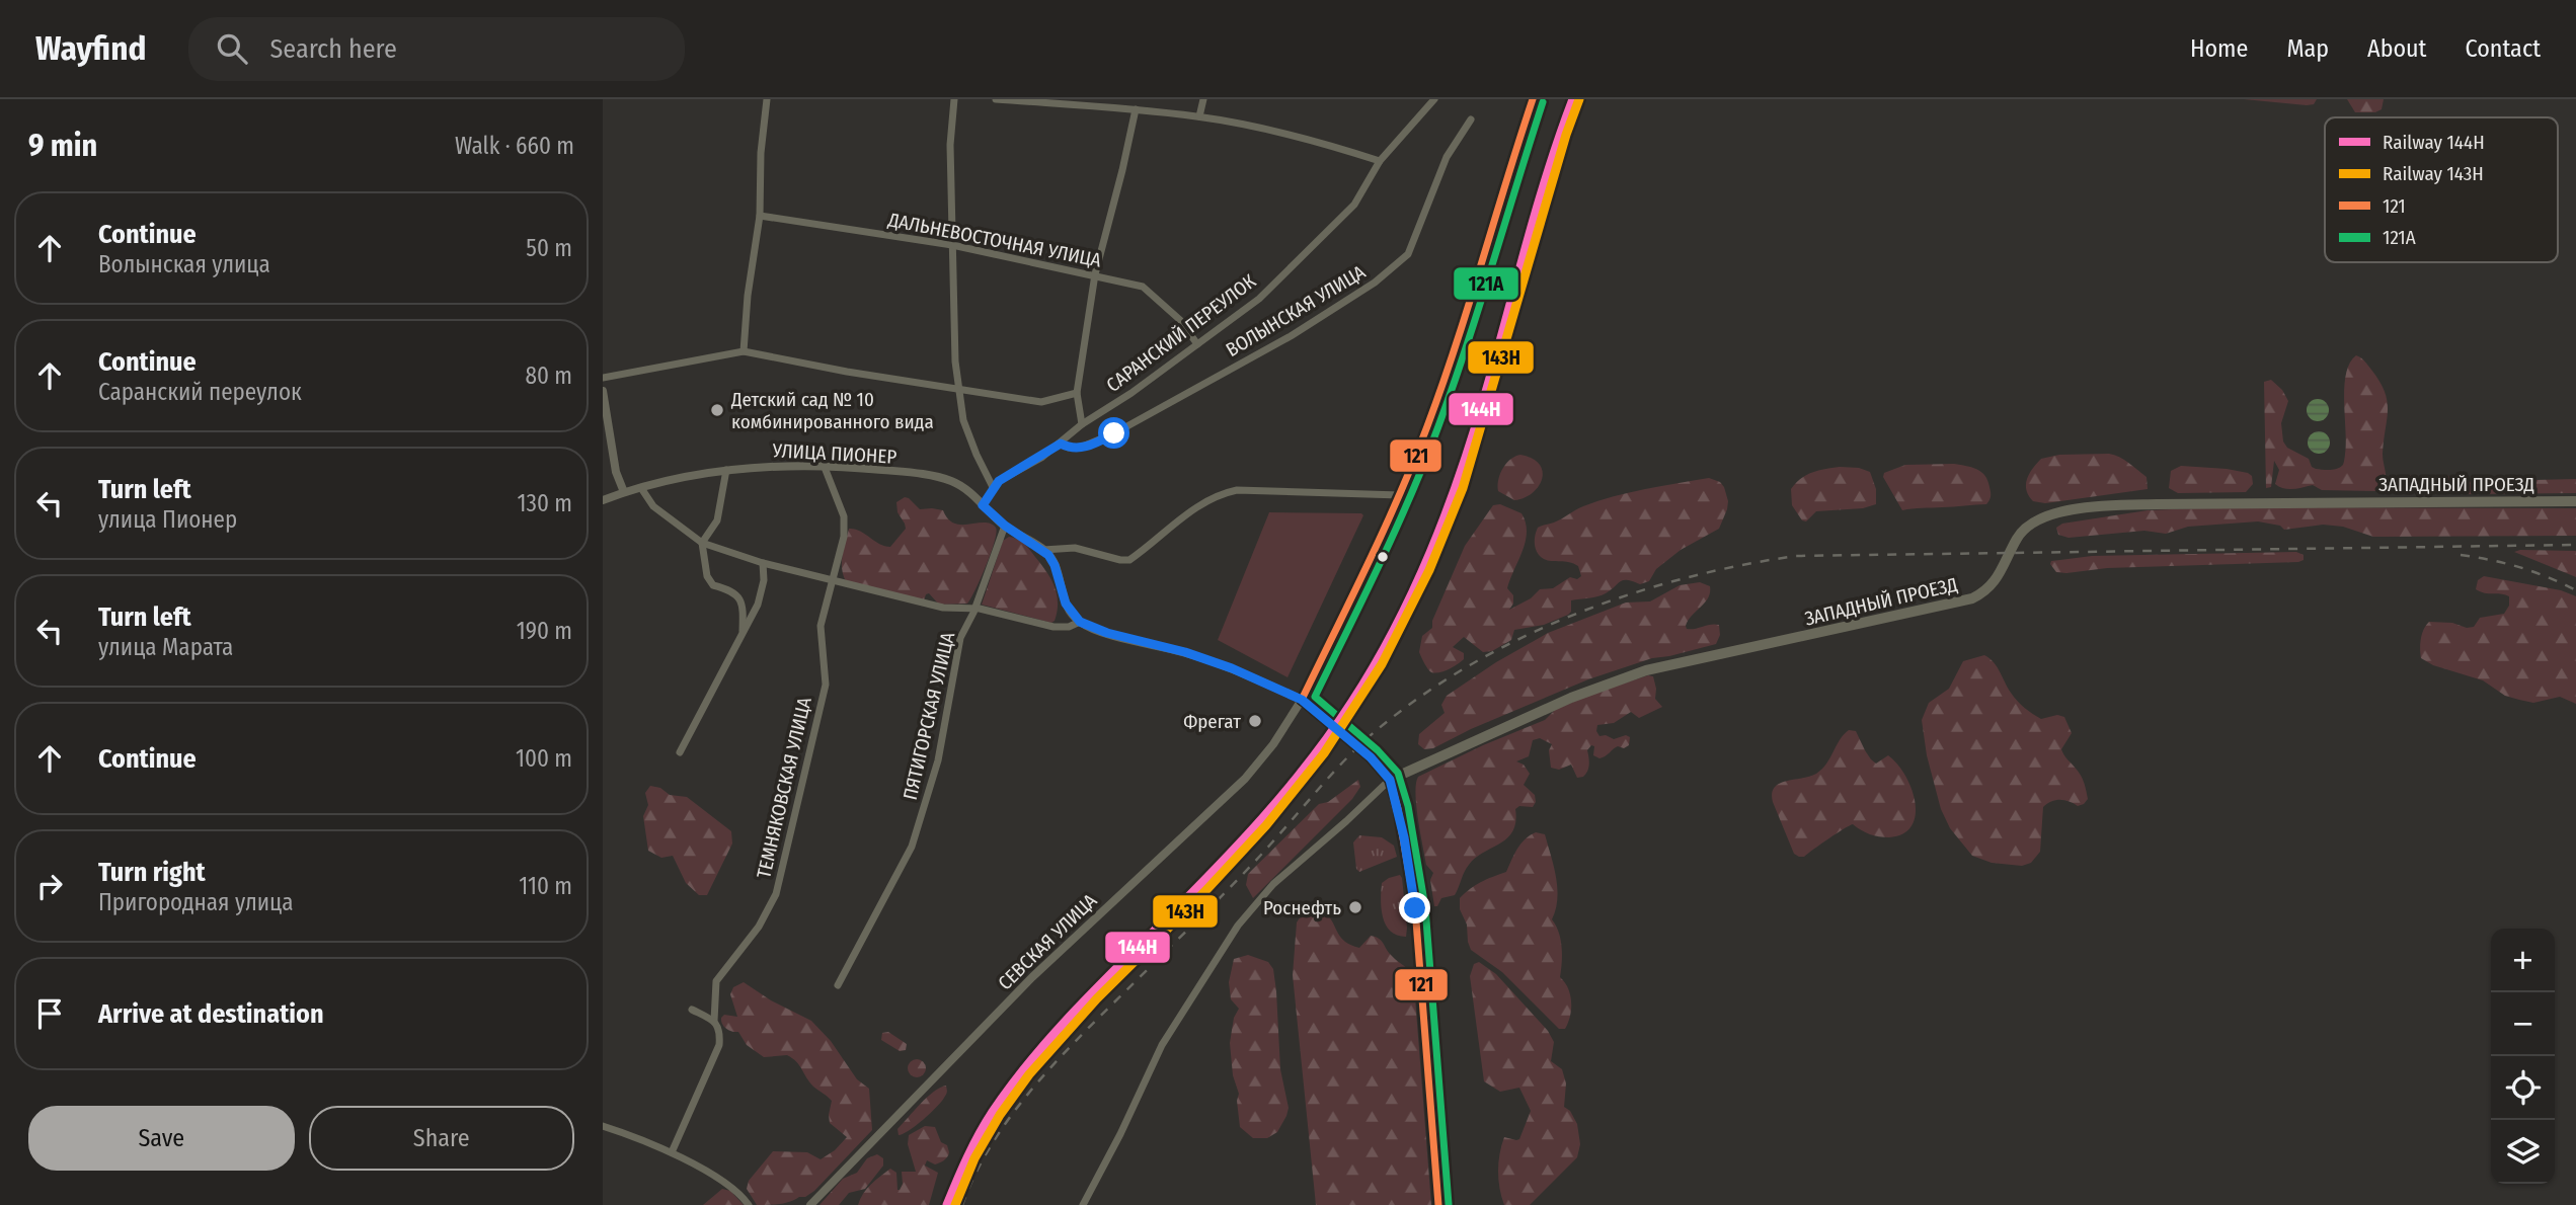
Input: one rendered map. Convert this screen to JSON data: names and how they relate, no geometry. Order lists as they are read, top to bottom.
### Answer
{
  "streets": {
    "main road": ["ЗАПАДНЫЙ ПРОЕЗД"],
    "street": [
      "ДАЛЬНЕВОСТОЧНАЯ УЛИЦА",
      "ВОЛЫНСКАЯ УЛИЦА",
      "САРАНСКИЙ ПЕРЕУЛОК",
      "УЛИЦА ПИОНЕР",
      "ПЯТИГОРСКАЯ УЛИЦА",
      "ТЕМНЯКОВСКАЯ УЛИЦА",
      "СЕВСКАЯ УЛИЦА"
    ]
  },
  "crossings": [
    ["ДАЛЬНЕВОСТОЧНАЯ УЛИЦА", "САРАНСКИЙ ПЕРЕУЛОК"],
    ["ВОЛЫНСКАЯ УЛИЦА", "САРАНСКИЙ ПЕРЕУЛОК"],
    ["САРАНСКИЙ ПЕРЕУЛОК", "УЛИЦА ПИОНЕР"],
    ["УЛИЦА ПИОНЕР", "ПЯТИГОРСКАЯ УЛИЦА"],
    ["УЛИЦА ПИОНЕР", "ТЕМНЯКОВСКАЯ УЛИЦА"]
  ],
  "places": ["Детский сад № 10 комбинированного вида", "Фрегат", "Роснефть"],
  "lines": [
    "rail line 144Н",
    "rail line 143Н",
    "transit line 121",
    "transit line 121А"
  ],
  "legend": [
    "Railway 144Н",
    "Railway 143Н",
    "121",
    "121А"
  ],
  "page": {
    "header": "Wayfind",
    "search": "Search here",
    "nav": [
      "Home",
      "Map",
      "About",
      "Contact"
    ],
    "heading": ["9 min", "Walk · 660 m"],
    "list": [
      ["Continue", "Волынская улица", "50 m"],
      ["Continue", "Саранский переулок", "80 m"],
      ["Turn left", "улица Пионер", "130 m"],
      ["Turn left", "улица Марата", "190 m"],
      ["Continue", "100 m"],
      ["Turn right", "Пригородная улица", "110 m"],
      "Arrive at destination"
    ],
    "map_buttons": ["+", "−"],
    "buttons": ["Save", "Share"]
  }
}
